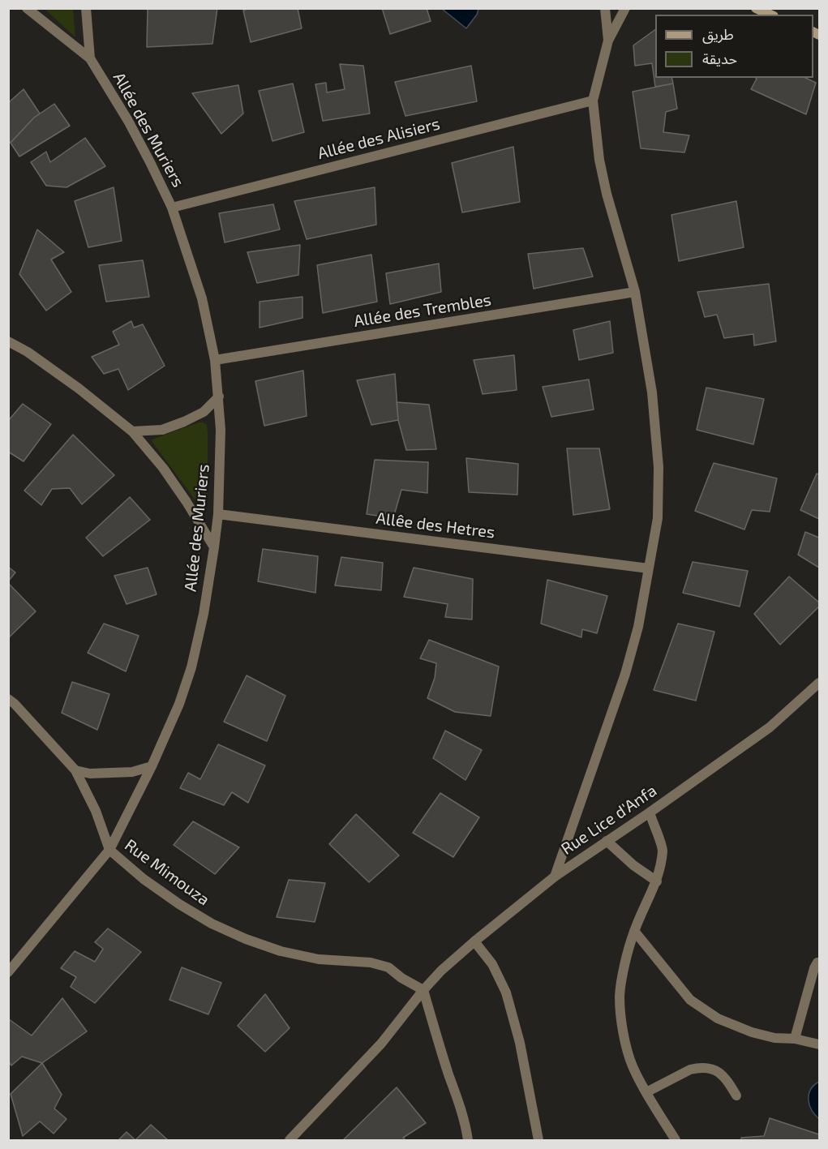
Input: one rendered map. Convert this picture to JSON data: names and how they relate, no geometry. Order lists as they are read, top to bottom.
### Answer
{
  "streets": {
    "street": [
      "Allée des Muriers",
      "Allée des Alisiers",
      "Allée des Trembles",
      "Allêe des Hetres",
      "Rue Lice d'Anfa",
      "Rue Mimouza"
    ]
  },
  "crossings": [
    ["Allée des Muriers", "Allée des Alisiers"],
    ["Allée des Muriers", "Allée des Trembles"],
    ["Allée des Muriers", "Allêe des Hetres"],
    ["Allée des Muriers", "Rue Mimouza"],
    ["Rue Lice d'Anfa", "Rue Mimouza"]
  ],
  "legend": ["طريق", "حديقة"]
}
